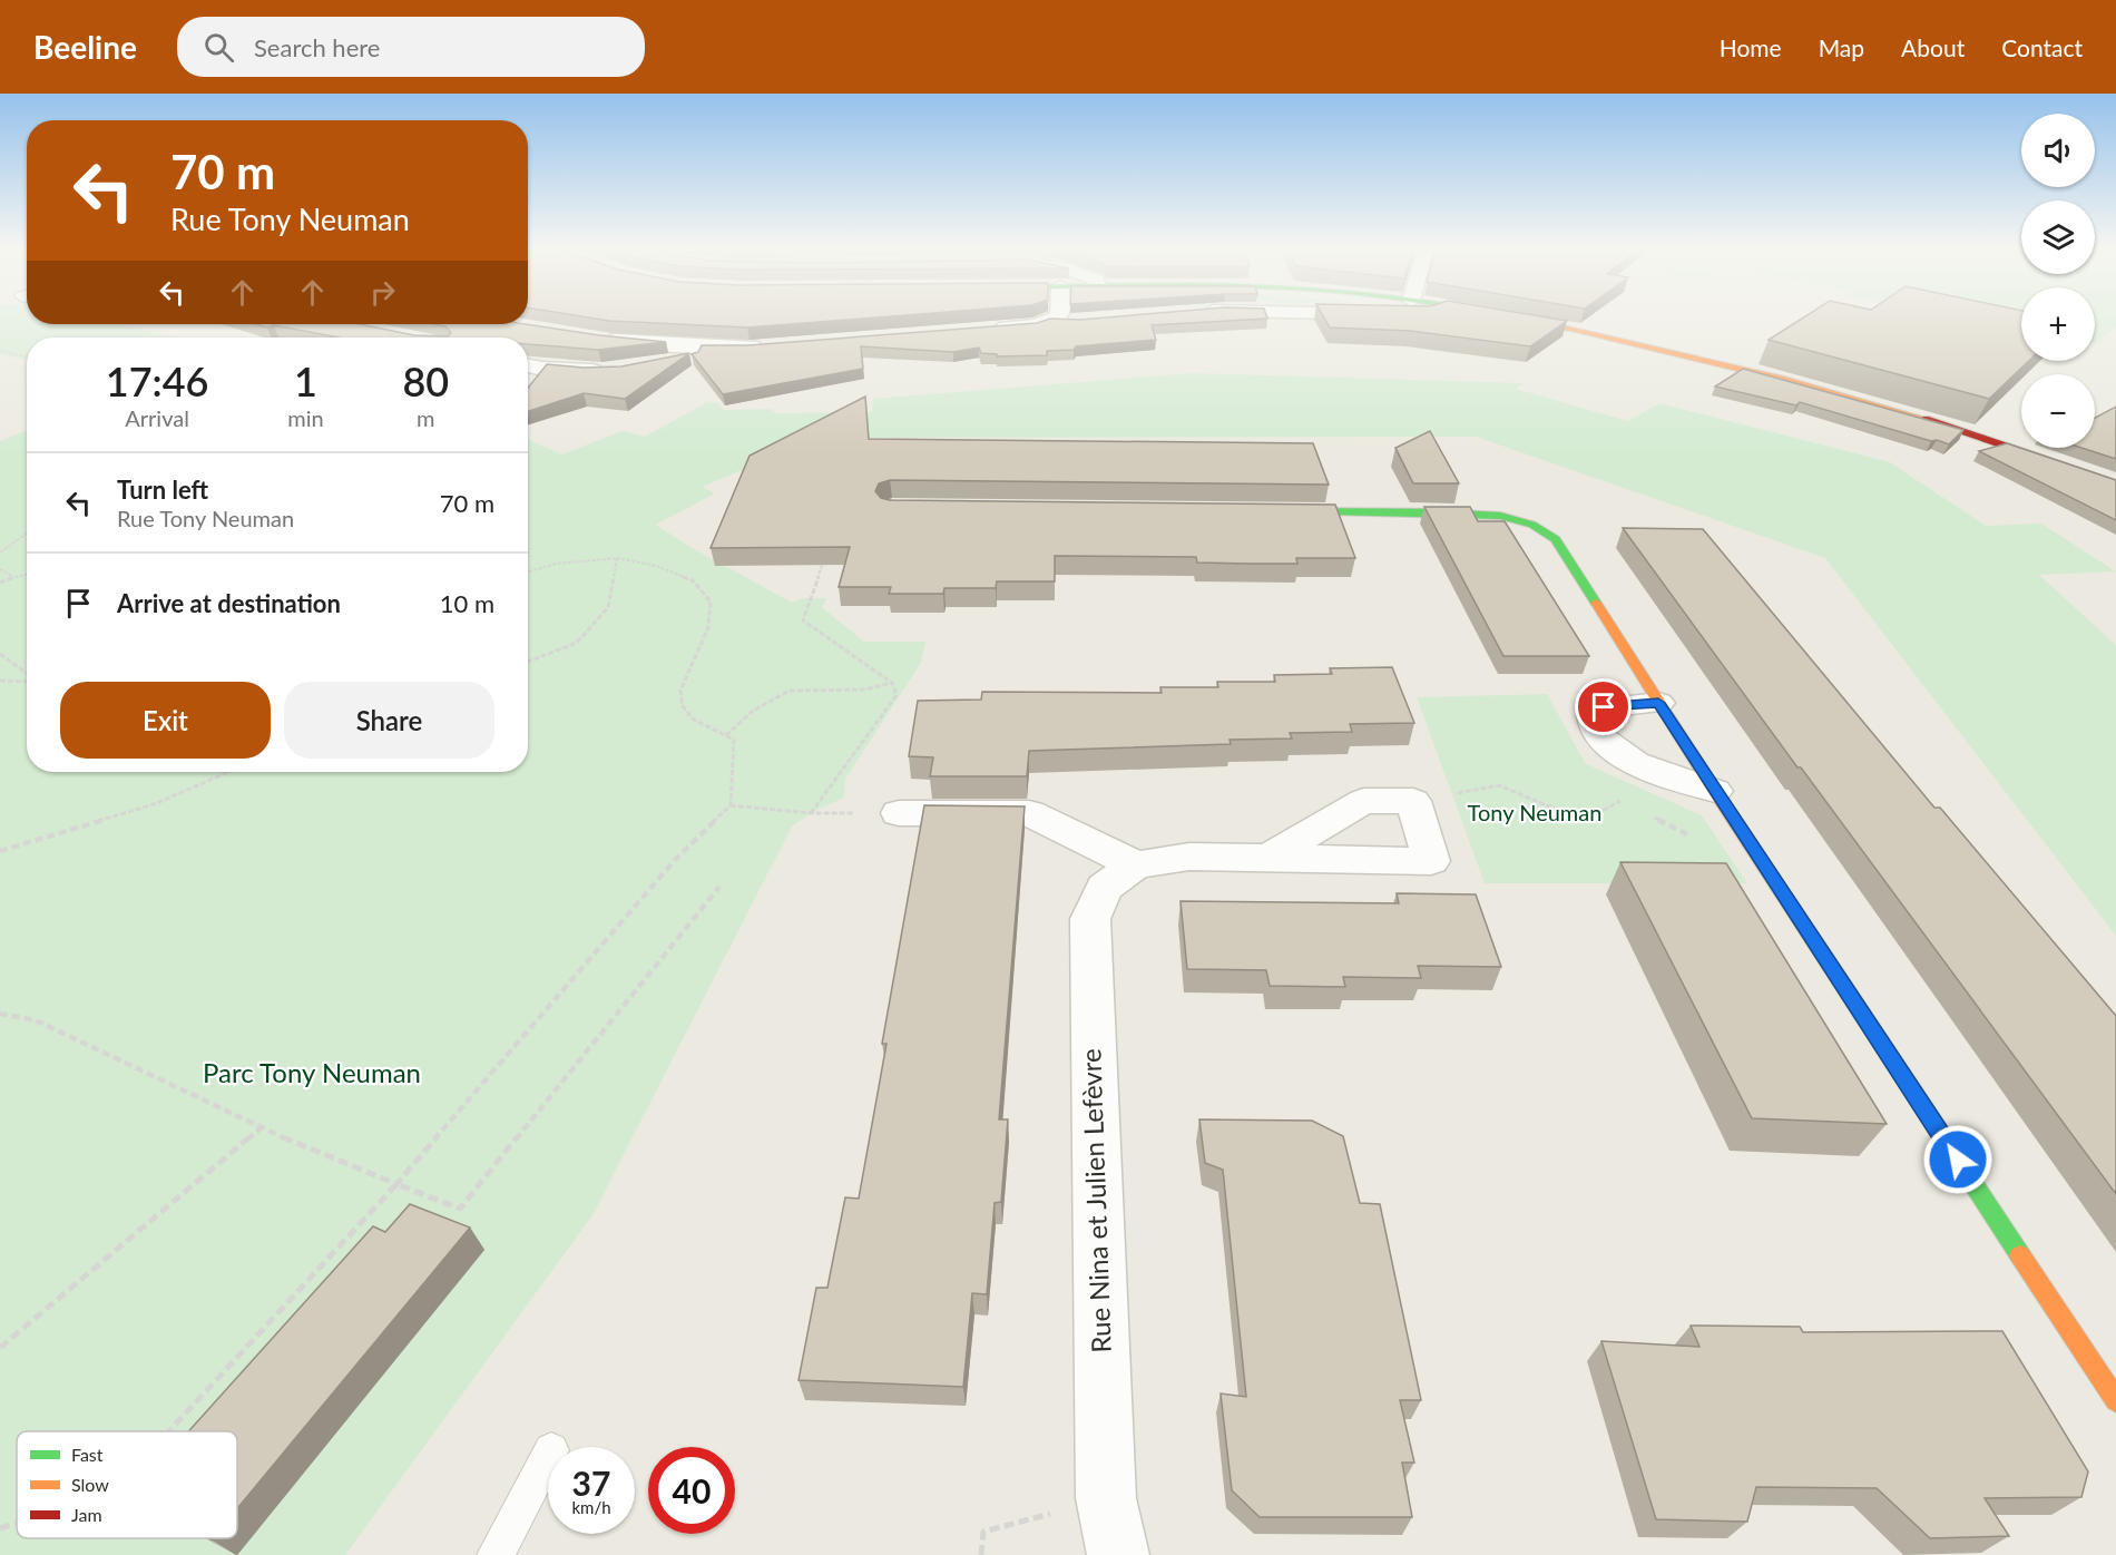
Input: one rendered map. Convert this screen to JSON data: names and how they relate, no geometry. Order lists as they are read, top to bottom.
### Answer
{
  "streets": {
    "street": ["Rue Nina et Julien Lefèvre"]
  },
  "parks": ["Tony Neuman", "Parc Tony Neuman"],
  "legend": ["Fast", "Slow", "Jam"],
  "page": {
    "header": "Beeline",
    "search": "Search here",
    "nav": [
      "Home",
      "Map",
      "About",
      "Contact"
    ],
    "map_buttons": ["+", "−"],
    "turn": ["70 m", "Rue Tony Neuman"],
    "eta": [
      "17:46",
      "Arrival",
      "1",
      "min",
      "80",
      "m"
    ],
    "list": [
      {
        "name": "Turn left",
        "note": "Rue Tony Neuman",
        "value": "70 m"
      },
      {
        "name": "Arrive at destination",
        "value": "10 m"
      }
    ],
    "buttons": ["Exit", "Share"],
    "speed": "37 km/h",
    "limit": "40"
  }
}
